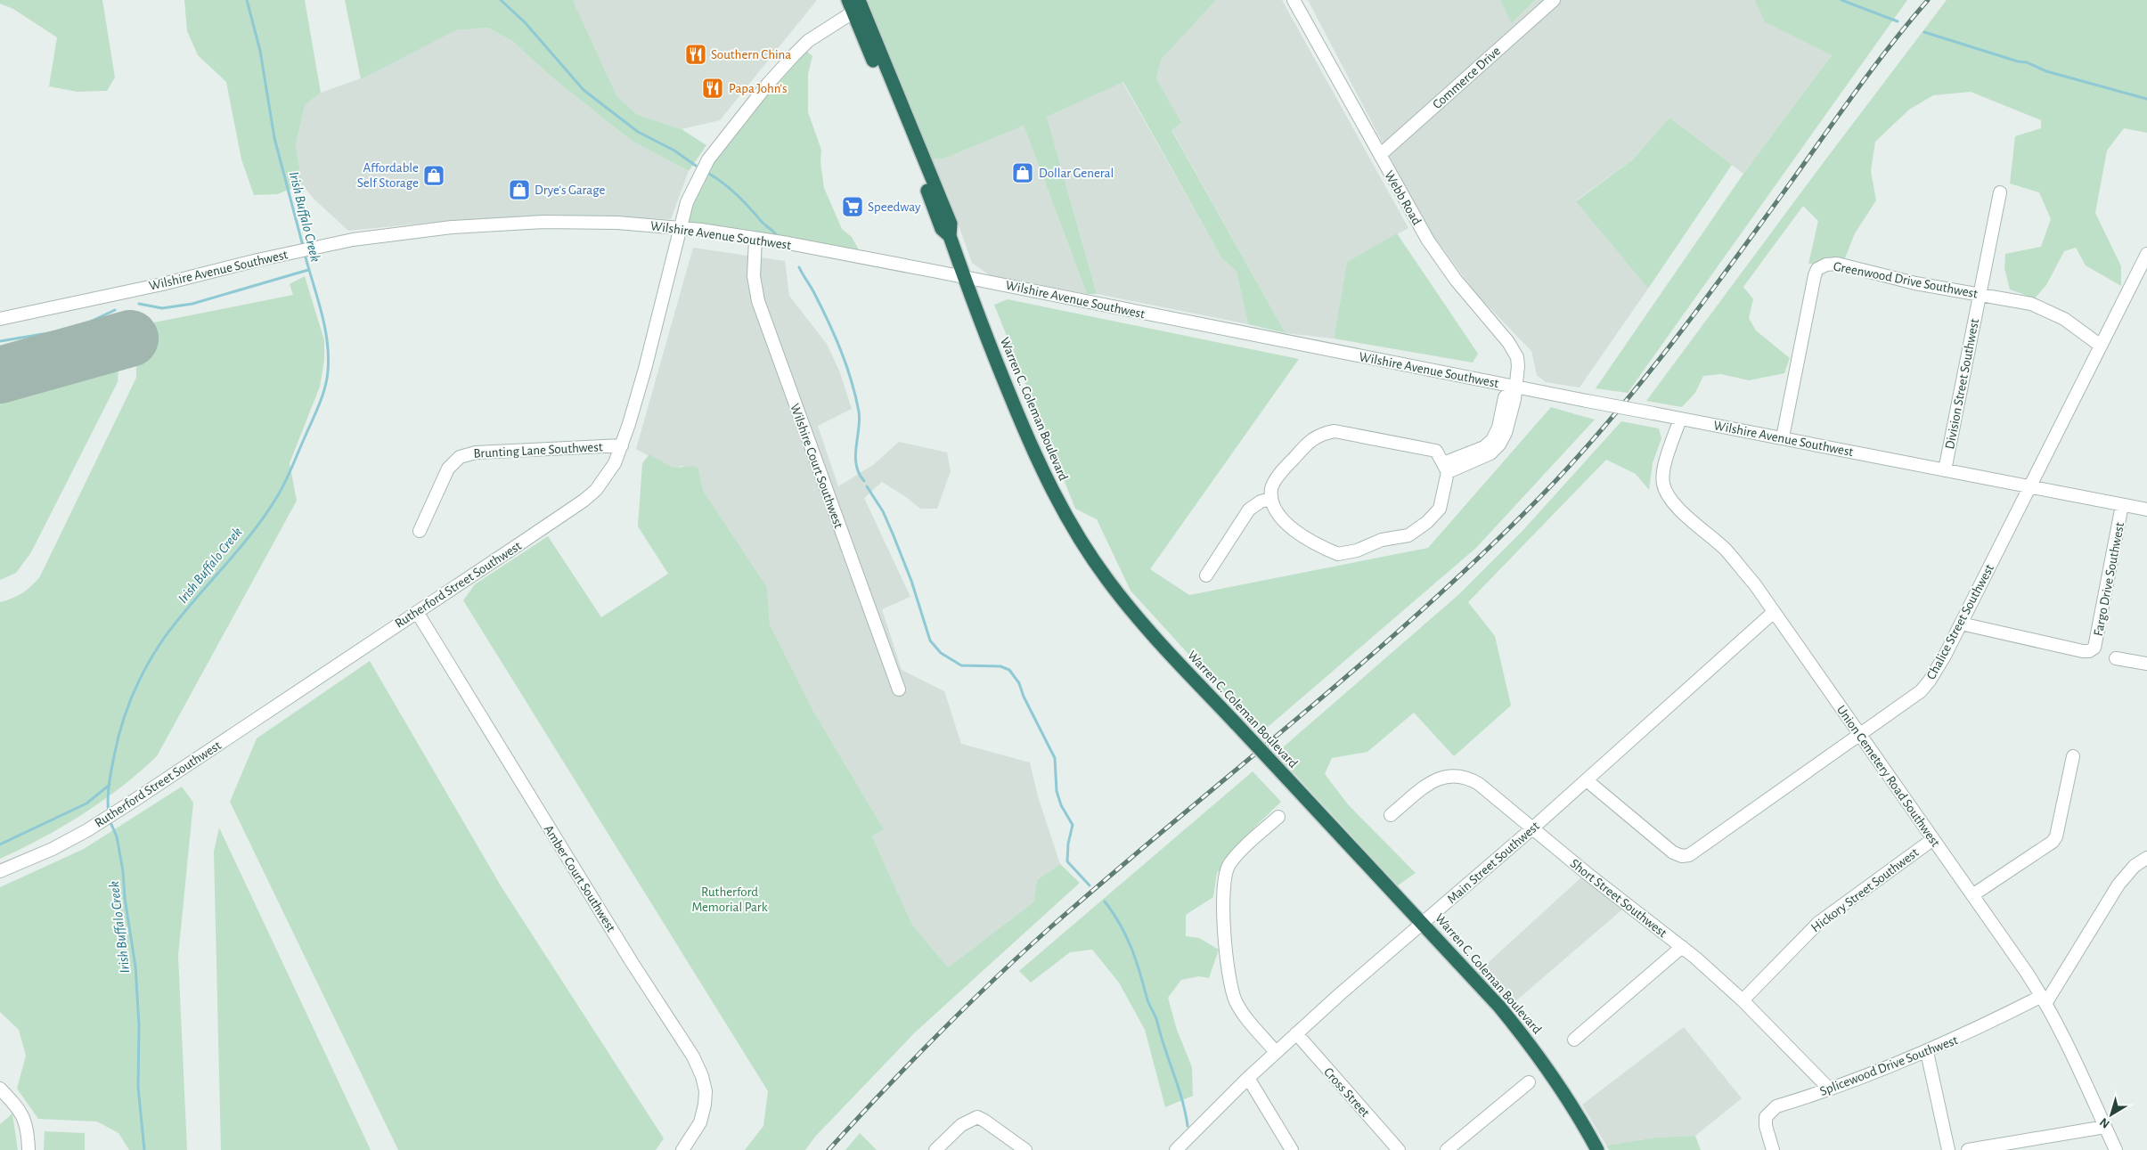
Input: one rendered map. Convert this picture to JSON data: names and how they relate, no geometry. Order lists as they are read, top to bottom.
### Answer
{
  "streets": {
    "highway": ["Warren C. Coleman Boulevard"],
    "street": [
      "Commerce Drive",
      "Webb Road",
      "Wilshire Avenue Southwest",
      "Greenwood Drive Southwest",
      "Division Street Southwest",
      "Brunting Lane Southwest",
      "Wilshire Court Southwest",
      "Fargo Drive Southwest",
      "Rutherford Street Southwest",
      "Chalice Street Southwest",
      "Union Cemetery Road Southwest",
      "Main Street Southwest",
      "Amber Court Southwest",
      "Hickory Street Southwest",
      "Short Street Southwest",
      "Splicewood Drive Southwest",
      "Cross Street"
    ]
  },
  "crossings": [
    ["Commerce Drive", "Webb Road"],
    ["Webb Road", "Wilshire Avenue Southwest"],
    ["Wilshire Avenue Southwest", "Greenwood Drive Southwest"],
    ["Wilshire Avenue Southwest", "Division Street Southwest"],
    ["Wilshire Avenue Southwest", "Warren C. Coleman Boulevard"],
    ["Wilshire Avenue Southwest", "Wilshire Court Southwest"],
    ["Wilshire Avenue Southwest", "Fargo Drive Southwest"],
    ["Wilshire Avenue Southwest", "Rutherford Street Southwest"],
    ["Wilshire Avenue Southwest", "Chalice Street Southwest"],
    ["Wilshire Avenue Southwest", "Union Cemetery Road Southwest"],
    ["Greenwood Drive Southwest", "Division Street Southwest"],
    ["Greenwood Drive Southwest", "Chalice Street Southwest"],
    ["Warren C. Coleman Boulevard", "Rutherford Street Southwest"],
    ["Warren C. Coleman Boulevard", "Main Street Southwest"],
    ["Brunting Lane Southwest", "Rutherford Street Southwest"],
    ["Fargo Drive Southwest", "Chalice Street Southwest"],
    ["Rutherford Street Southwest", "Amber Court Southwest"],
    ["Chalice Street Southwest", "Union Cemetery Road Southwest"],
    ["Chalice Street Southwest", "Main Street Southwest"],
    ["Union Cemetery Road Southwest", "Main Street Southwest"],
    ["Union Cemetery Road Southwest", "Hickory Street Southwest"],
    ["Union Cemetery Road Southwest", "Splicewood Drive Southwest"],
    ["Main Street Southwest", "Short Street Southwest"],
    ["Main Street Southwest", "Cross Street"],
    ["Hickory Street Southwest", "Short Street Southwest"],
    ["Short Street Southwest", "Splicewood Drive Southwest"]
  ],
  "water": ["Irish Buffalo Creek"],
  "parks": ["Rutherford Memorial Park"],
  "places": {
    "restaurant": ["Southern China", "Papa John's"],
    "shop": ["Dollar General", "Affordable Self Storage", "Drye's Garage"],
    "supermarket": ["Speedway"]
  },
  "north": "bottom left"
}
